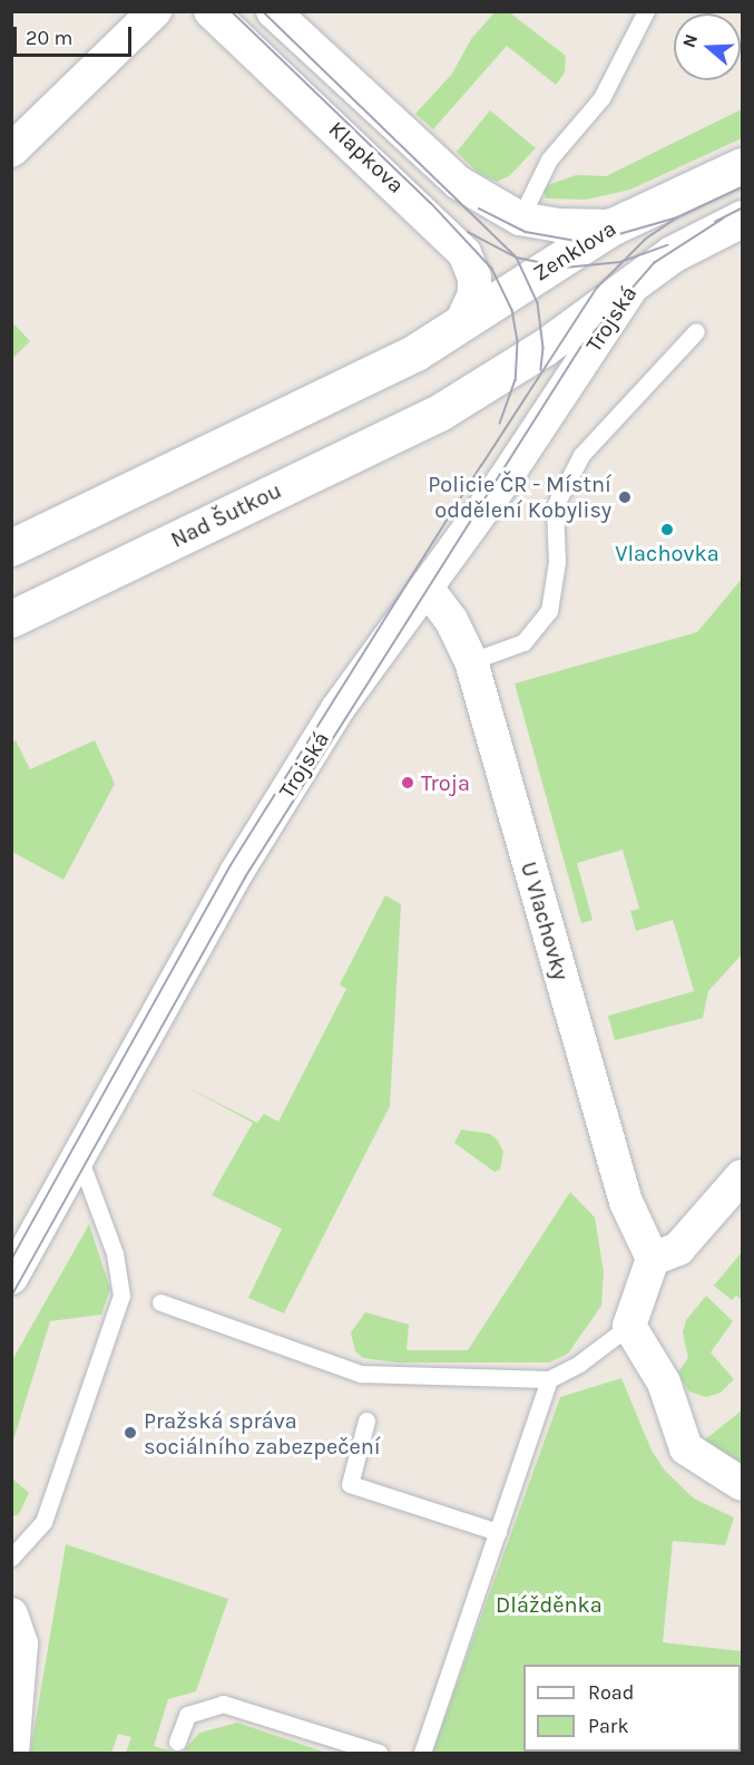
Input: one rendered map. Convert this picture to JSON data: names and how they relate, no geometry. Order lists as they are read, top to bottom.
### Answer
{
  "streets": {
    "main road": ["Zenklova", "Nad Šutkou"],
    "street": ["Klapkova", "Trojská", "U Vlachovky"]
  },
  "crossings": [
    ["Klapkova", "Zenklova"],
    ["Trojská", "Nad Šutkou"],
    ["Trojská", "U Vlachovky"]
  ],
  "parks": ["Dlážděnka"],
  "places": [
    "Policie ČR - Místní oddělení Kobylisy",
    "Vlachovka",
    "Troja",
    "Pražská správa sociálního zabezpečení"
  ],
  "legend": ["Road", "Park"],
  "scale_bar": "20 m",
  "north": "left"
}
